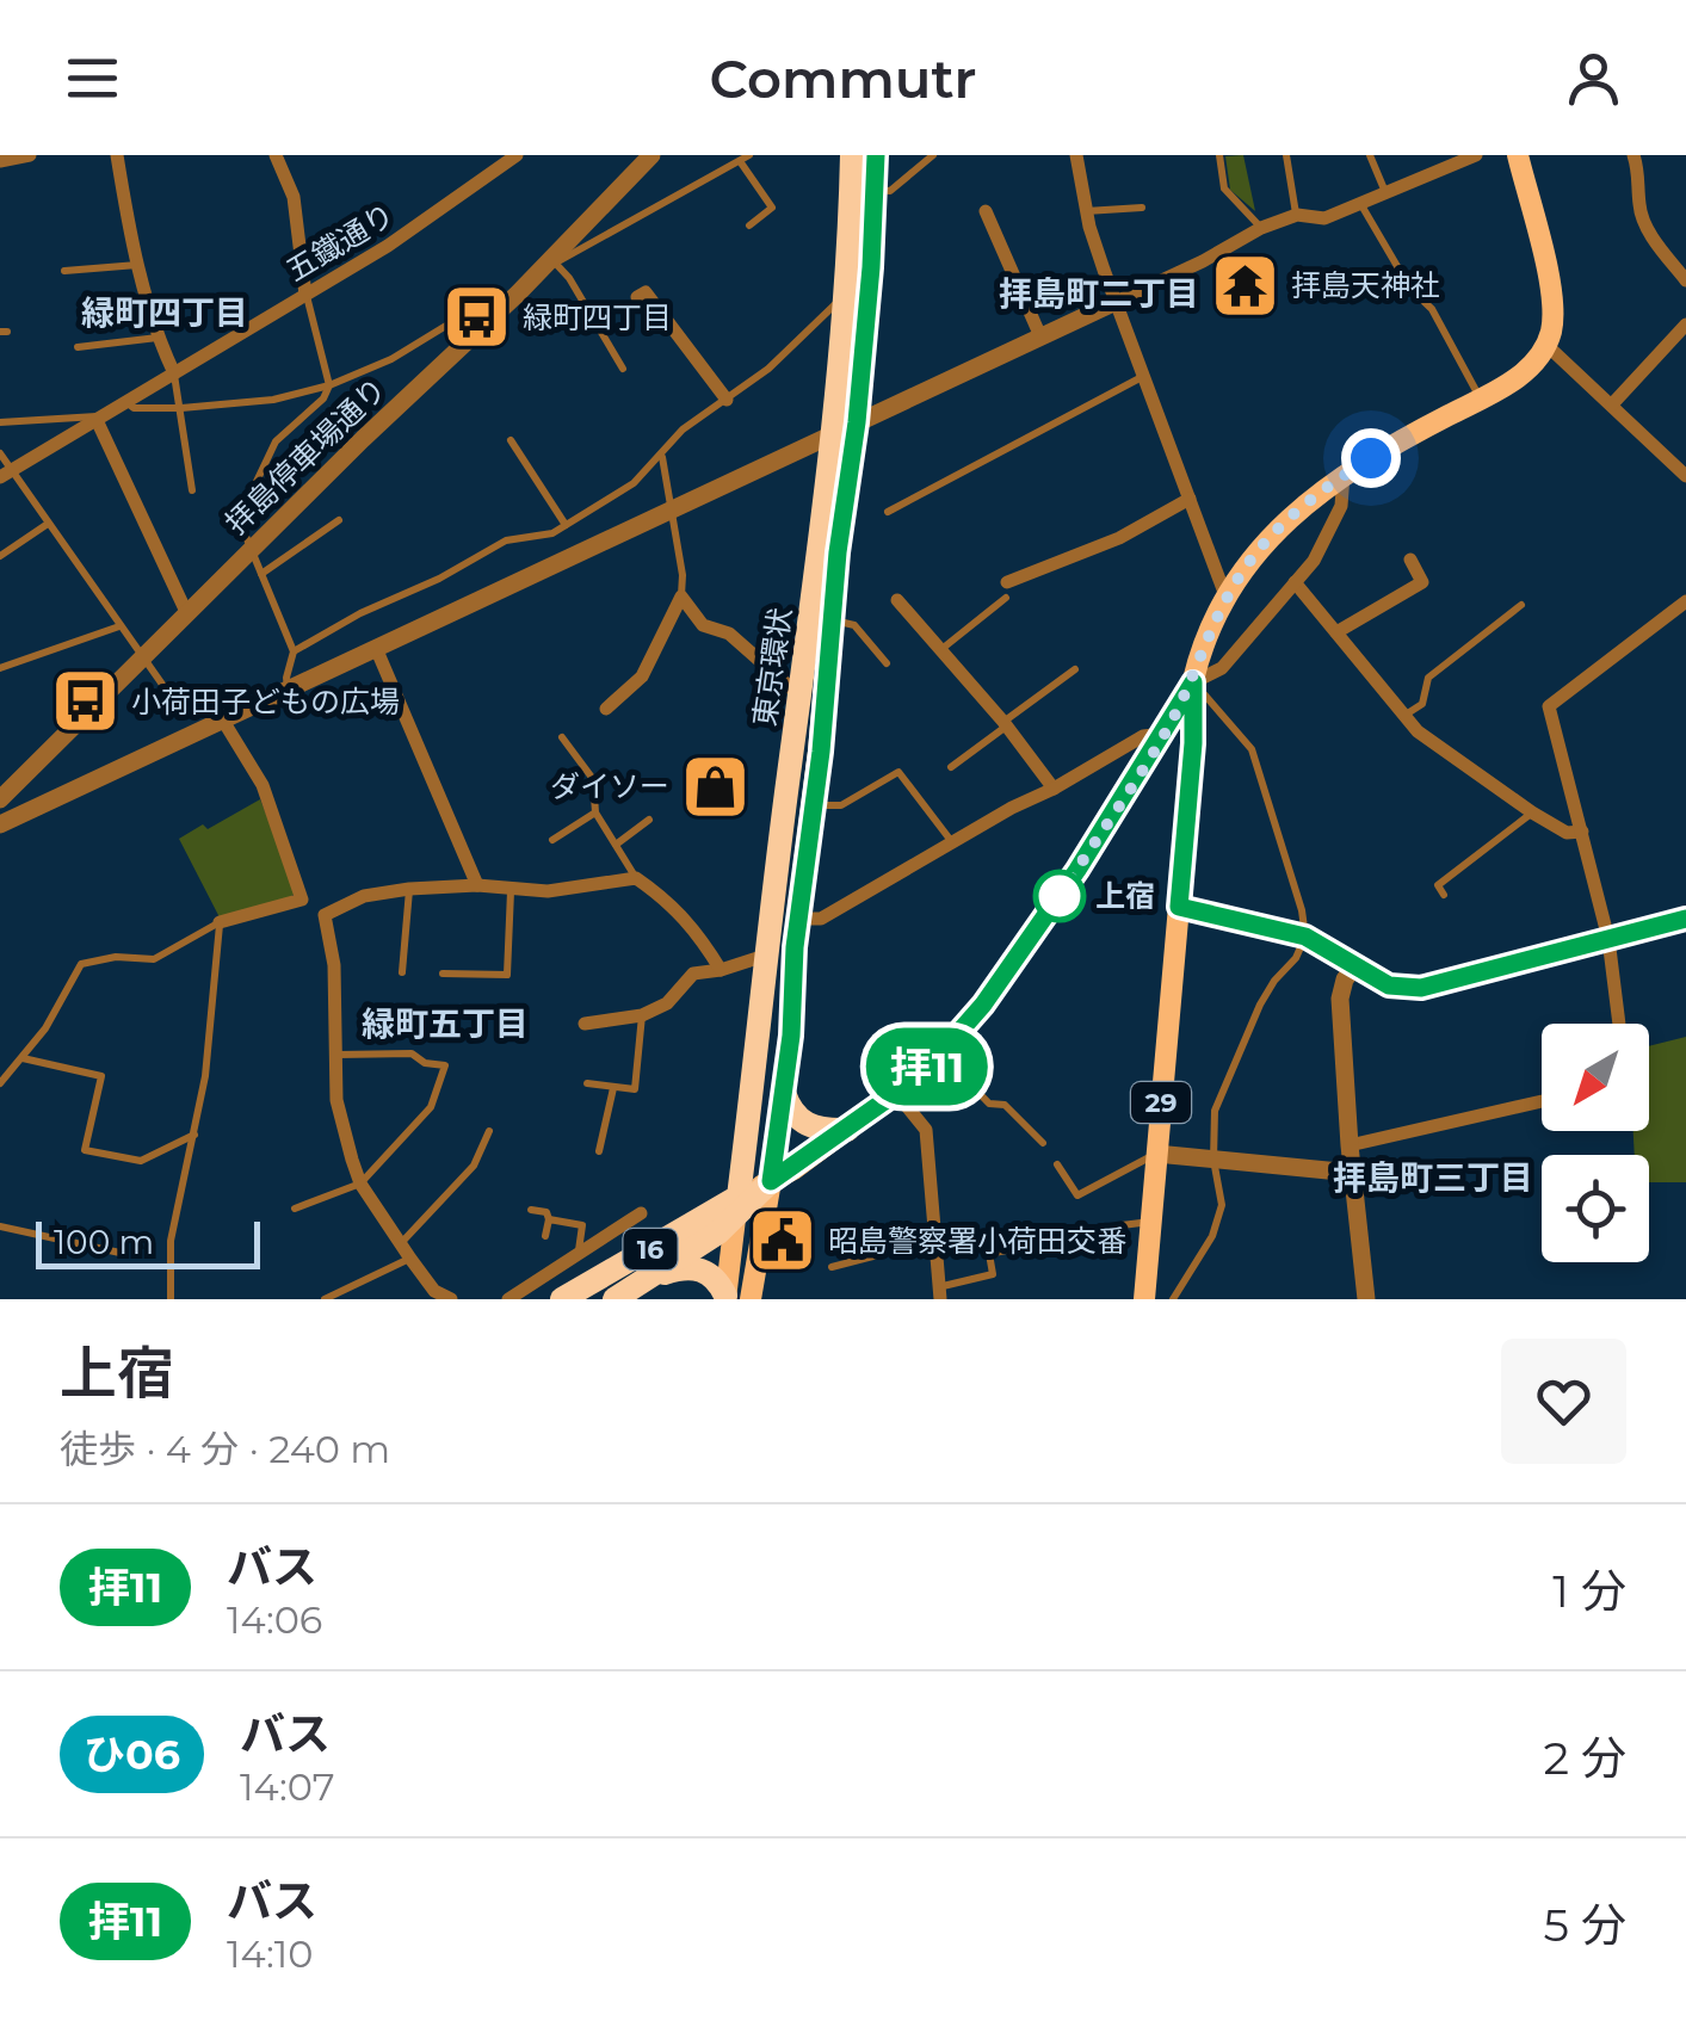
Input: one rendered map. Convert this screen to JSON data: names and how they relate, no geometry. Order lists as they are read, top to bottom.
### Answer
{
  "streets": {
    "highway": ["東京環状", "16"],
    "main road": ["29"],
    "street": ["五鐵通り", "拝島停車場通り"]
  },
  "crossings": [
    ["東京環状", "29"],
    ["東京環状", "16"],
    ["29", "16"]
  ],
  "districts": [
    "拝島町二丁目",
    "緑町四丁目",
    "緑町五丁目",
    "拝島町三丁目"
  ],
  "places": {
    "temple": ["拝島天神社"],
    "bus stop": ["緑町四丁目", "小荷田子どもの広場"],
    "shop": ["ダイソー"],
    "other": ["上宿"],
    "public building": ["昭島警察署小荷田交番"]
  },
  "lines": ["bus line 拝11"],
  "scale_bar": "100 m",
  "north": "bottom left",
  "page": {
    "header": "Commutr",
    "on_map": "拝11",
    "scale": "100 m",
    "heading": ["上宿", "徒歩 · 4 分 · 240 m"],
    "list": [
      {
        "mark": "拝11",
        "name": "バス",
        "note": "14:06",
        "value": "1 分"
      },
      {
        "mark": "ひ06",
        "name": "バス",
        "note": "14:07",
        "value": "2 分"
      },
      {
        "mark": "拝11",
        "name": "バス",
        "note": "14:10",
        "value": "5 分"
      }
    ]
  }
}
